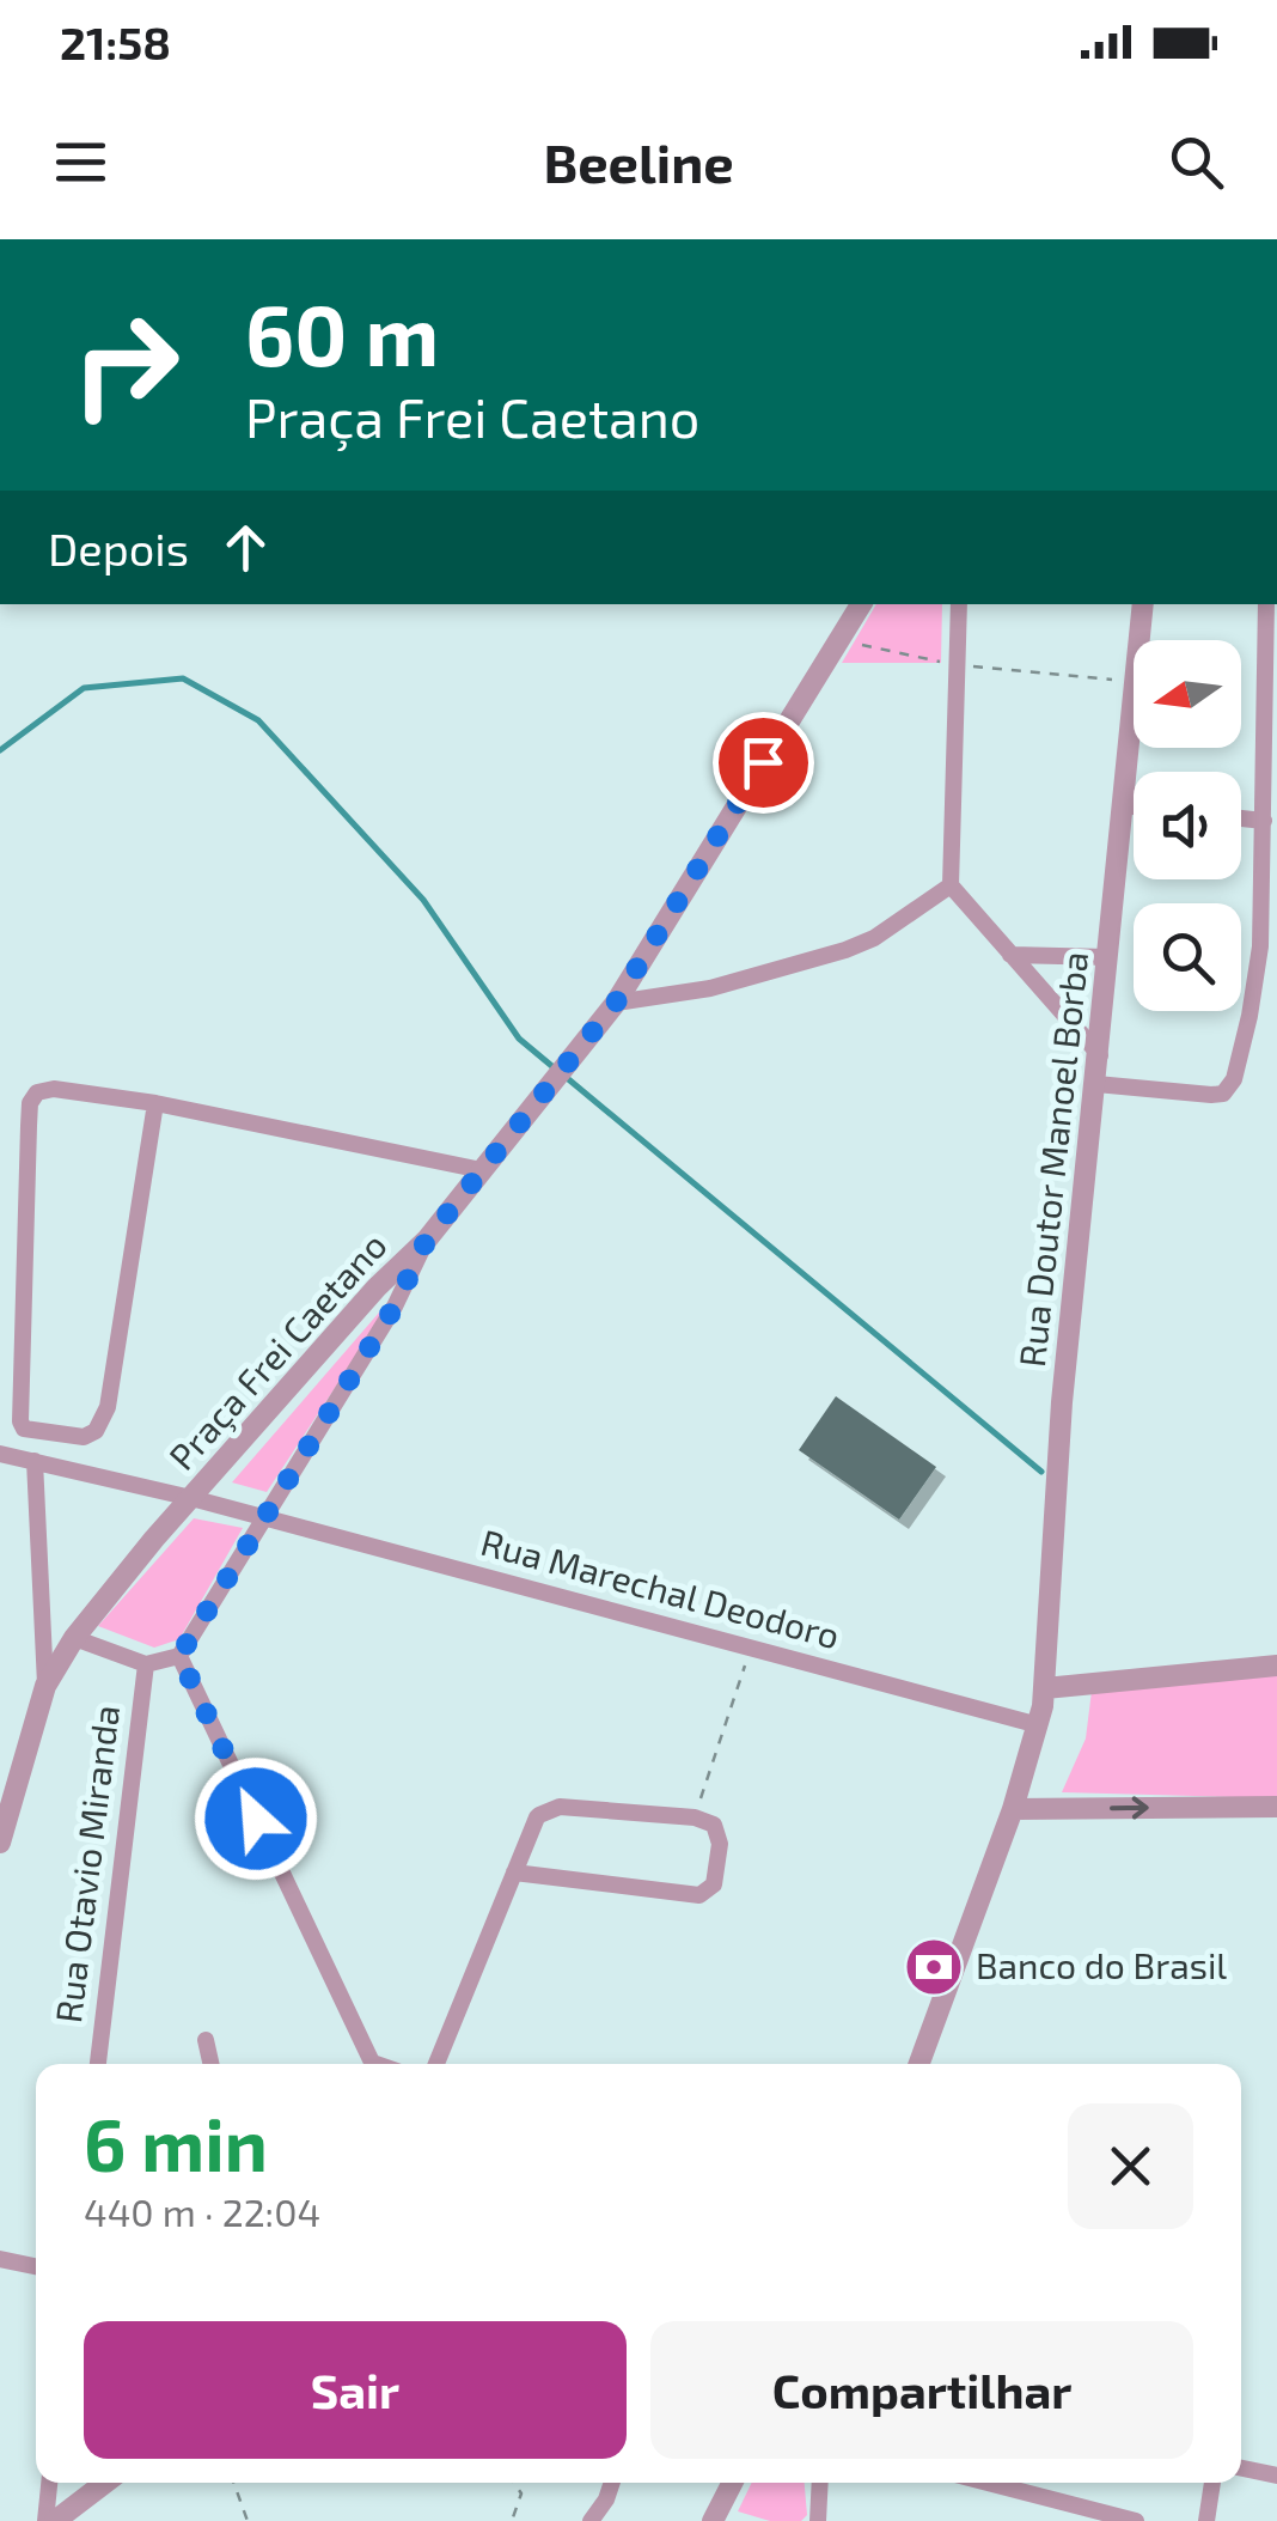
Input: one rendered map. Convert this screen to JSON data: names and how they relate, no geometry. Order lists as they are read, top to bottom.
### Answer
{
  "streets": {
    "street": [
      "Rua Doutor Manoel Borba",
      "Praça Frei Caetano",
      "Rua Marechal Deodoro",
      "Rua Otavio Miranda"
    ]
  },
  "crossings": [
    ["Rua Doutor Manoel Borba", "Rua Marechal Deodoro"],
    ["Praça Frei Caetano", "Rua Marechal Deodoro"]
  ],
  "places": {
    "bank": ["Banco do Brasil"]
  },
  "north": "left",
  "page": {
    "status": "21:58",
    "header": "Beeline",
    "turn": ["60 m", "Praça Frei Caetano"],
    "then": "Depois",
    "heading": ["6 min", "440 m · 22:04"],
    "buttons": ["Sair", "Compartilhar"]
  }
}
